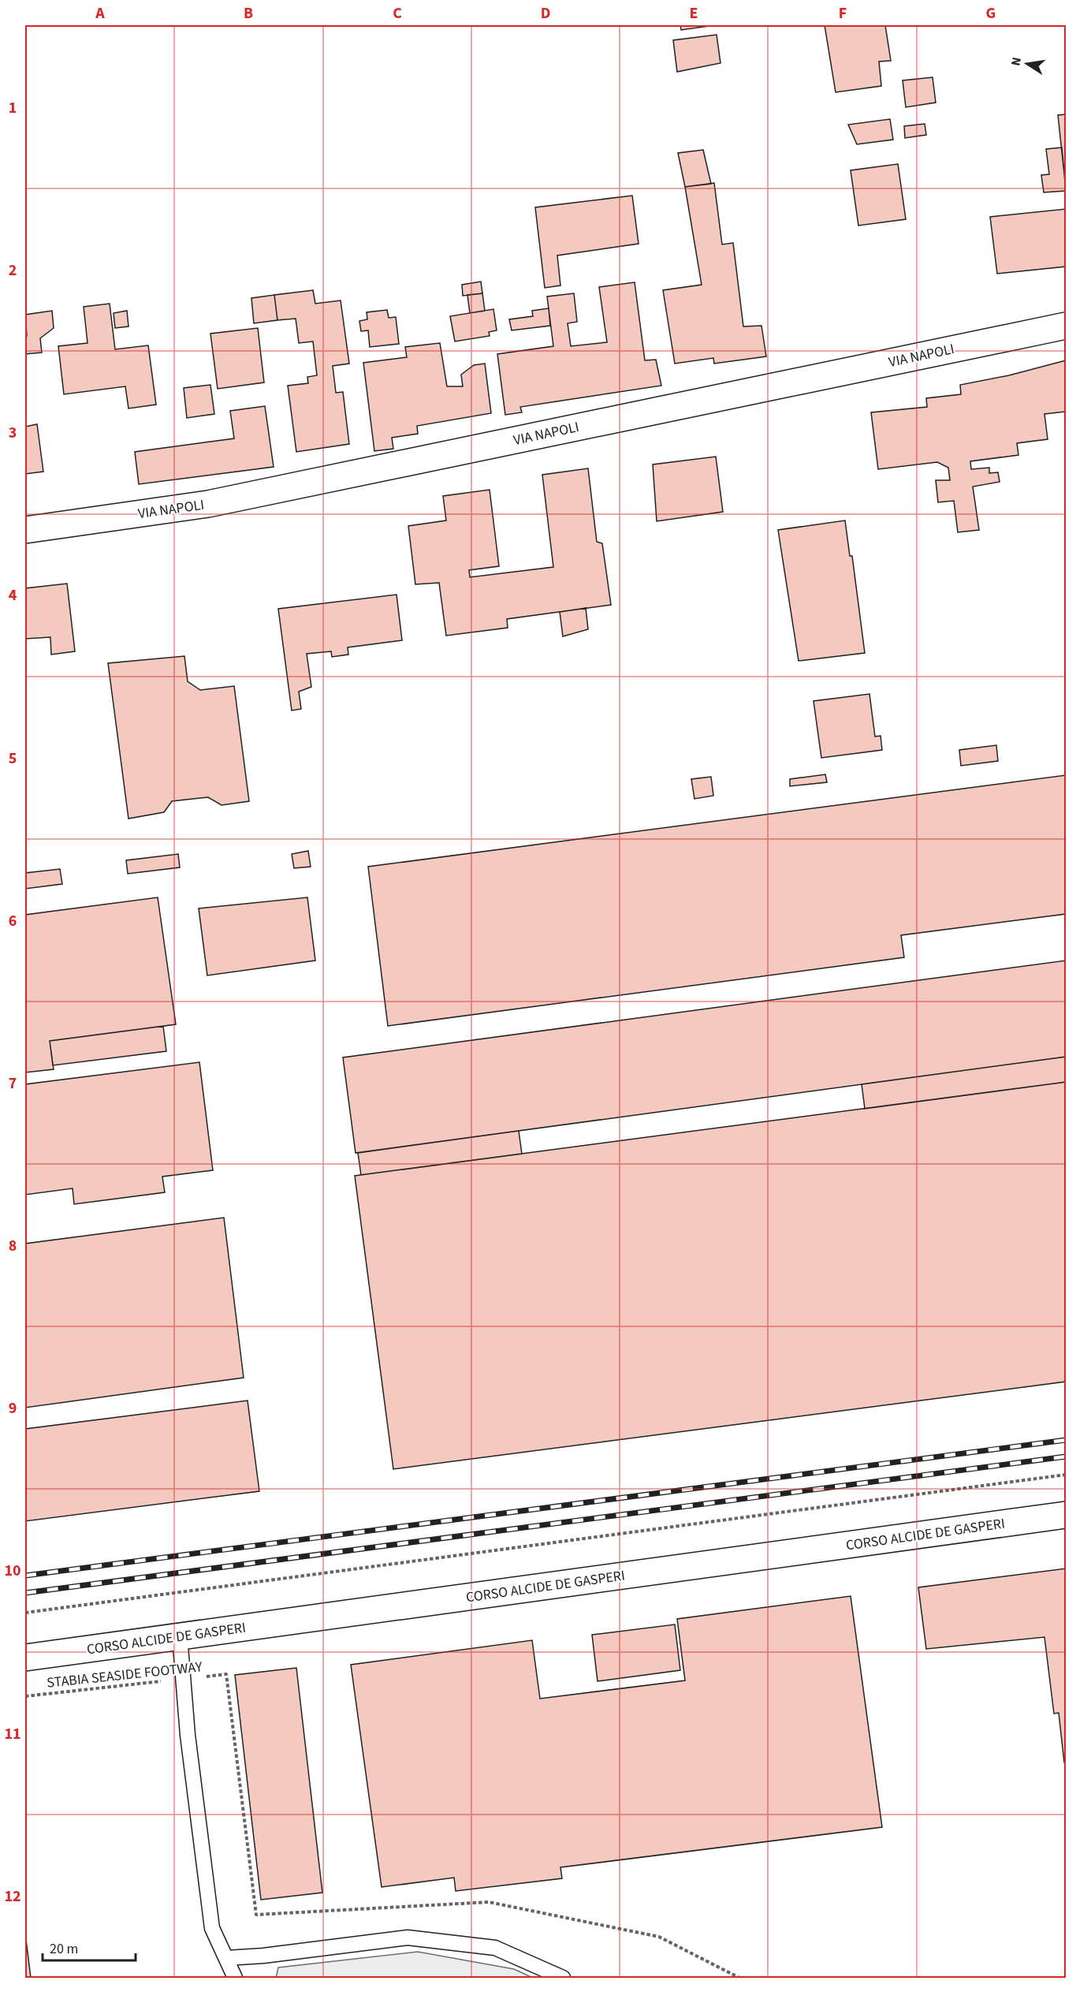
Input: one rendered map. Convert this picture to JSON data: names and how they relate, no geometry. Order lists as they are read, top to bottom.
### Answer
{
  "streets": {
    "street": ["VIA NAPOLI", "CORSO ALCIDE DE GASPERI"],
    "path": ["STABIA SEASIDE FOOTWAY"]
  },
  "scale_bar": "20 m",
  "north": "left",
  "grid": {
    "columns": [
      "A",
      "B",
      "C",
      "D",
      "E",
      "F",
      "G"
    ],
    "rows": [
      "1",
      "2",
      "3",
      "4",
      "5",
      "6",
      "7",
      "8",
      "9",
      "10",
      "11",
      "12"
    ]
  }
}
